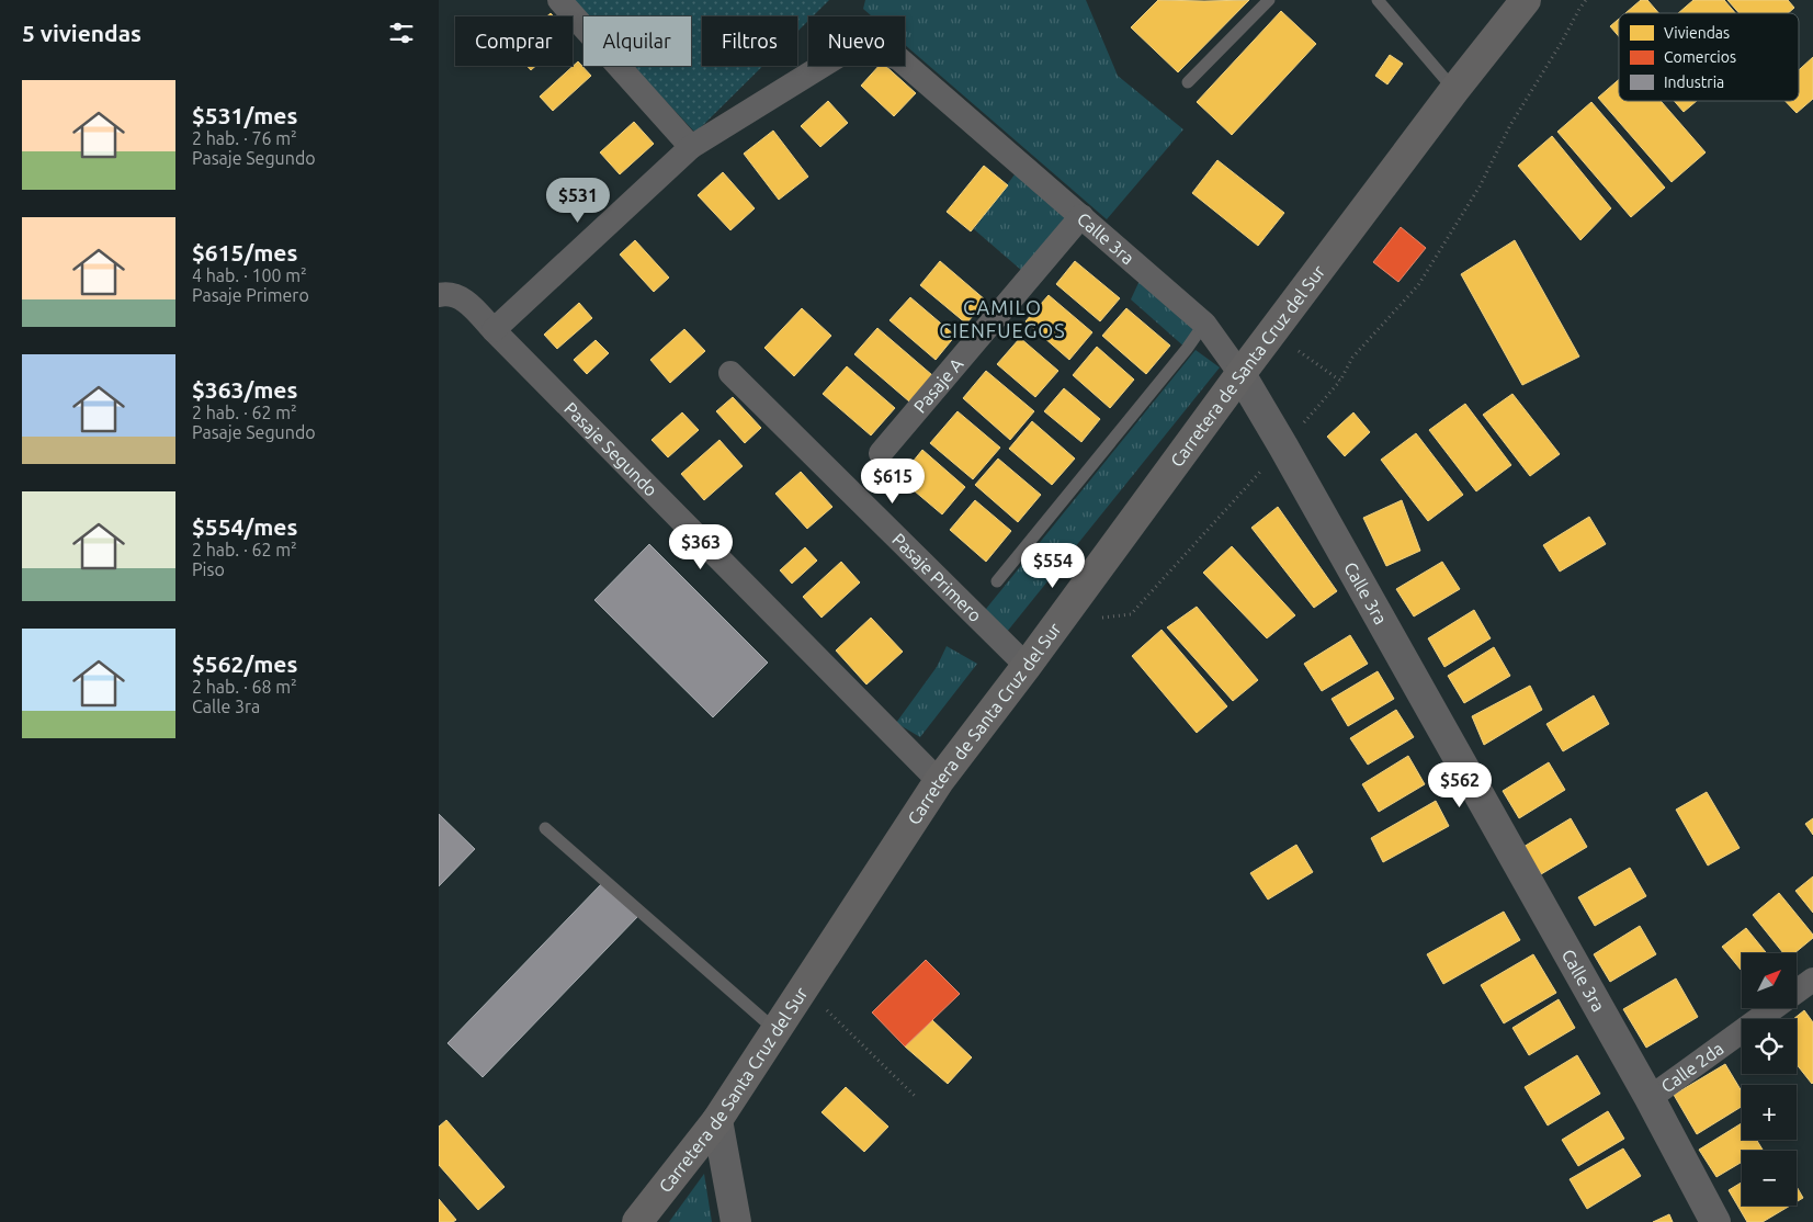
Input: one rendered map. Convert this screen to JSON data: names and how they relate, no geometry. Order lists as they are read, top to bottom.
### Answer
{
  "streets": {
    "main road": ["Carretera de Santa Cruz del Sur"],
    "street": [
      "Calle 3ra",
      "Pasaje A",
      "Pasaje Segundo",
      "Pasaje Primero",
      "Calle 2da"
    ]
  },
  "crossings": [
    ["Calle 3ra", "Carretera de Santa Cruz del Sur"],
    ["Calle 3ra", "Pasaje A"],
    ["Calle 3ra", "Calle 2da"],
    ["Carretera de Santa Cruz del Sur", "Pasaje Segundo"],
    ["Carretera de Santa Cruz del Sur", "Pasaje Primero"]
  ],
  "districts": ["CAMILO CIENFUEGOS"],
  "legend": ["Viviendas", "Comercios", "Industria"],
  "north": "top right",
  "page": {
    "heading": "5 viviendas",
    "chip": [
      "Comprar",
      "Alquilar",
      "Filtros",
      "Nuevo"
    ],
    "list": [
      {
        "name": "$531/mes",
        "note": "2 hab. · 76 m² · Pasaje Segundo"
      },
      {
        "name": "$615/mes",
        "note": "4 hab. · 100 m² · Pasaje Primero"
      },
      {
        "name": "$363/mes",
        "note": "2 hab. · 62 m² · Pasaje Segundo"
      },
      {
        "name": "$554/mes",
        "note": "2 hab. · 62 m² · Piso"
      },
      {
        "name": "$562/mes",
        "note": "2 hab. · 68 m² · Calle 3ra"
      }
    ],
    "price": [
      "$531",
      "$615",
      "$363",
      "$554",
      "$562"
    ],
    "map_buttons": ["+", "−"]
  }
}
